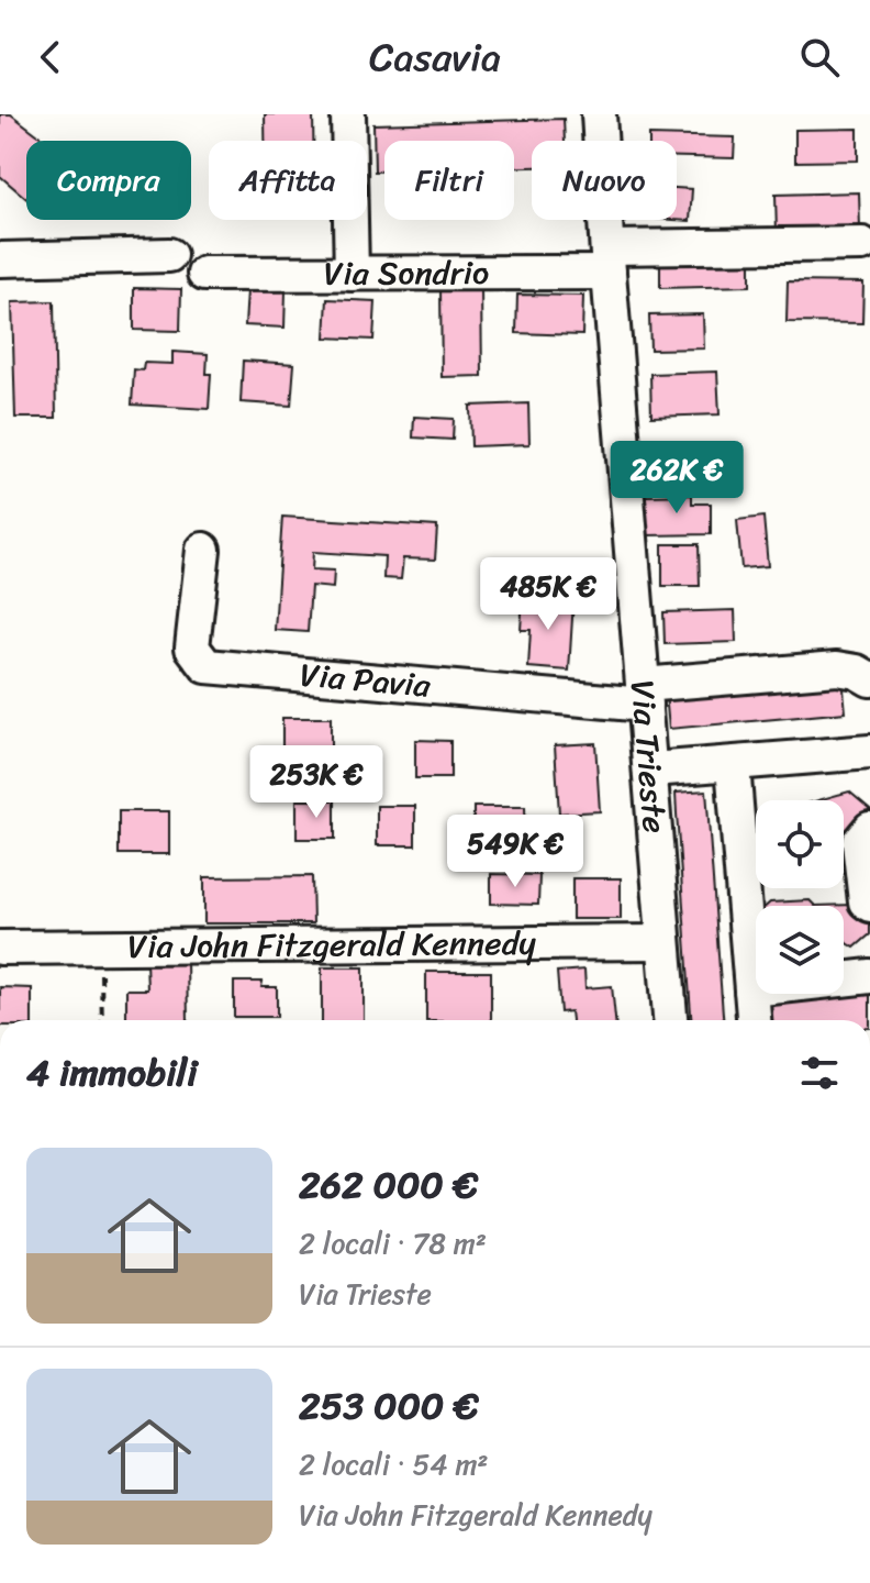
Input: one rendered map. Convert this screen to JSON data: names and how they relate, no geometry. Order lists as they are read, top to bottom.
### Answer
{
  "streets": {
    "street": [
      "Via Sondrio",
      "Via Pavia",
      "Via Trieste",
      "Via John Fitzgerald Kennedy"
    ]
  },
  "crossings": [
    ["Via Sondrio", "Via Trieste"],
    ["Via Pavia", "Via Trieste"],
    ["Via Trieste", "Via John Fitzgerald Kennedy"]
  ],
  "page": {
    "header": "Casavia",
    "chip": [
      "Compra",
      "Affitta",
      "Filtri",
      "Nuovo"
    ],
    "price": [
      "262K €",
      "485K €",
      "253K €",
      "549K €"
    ],
    "heading": "4 immobili",
    "list": [
      {
        "name": "262 000 €",
        "note": "2 locali · 78 m² · Via Trieste"
      },
      {
        "name": "253 000 €",
        "note": "2 locali · 54 m² · Via John Fitzgerald Kennedy"
      }
    ]
  }
}
